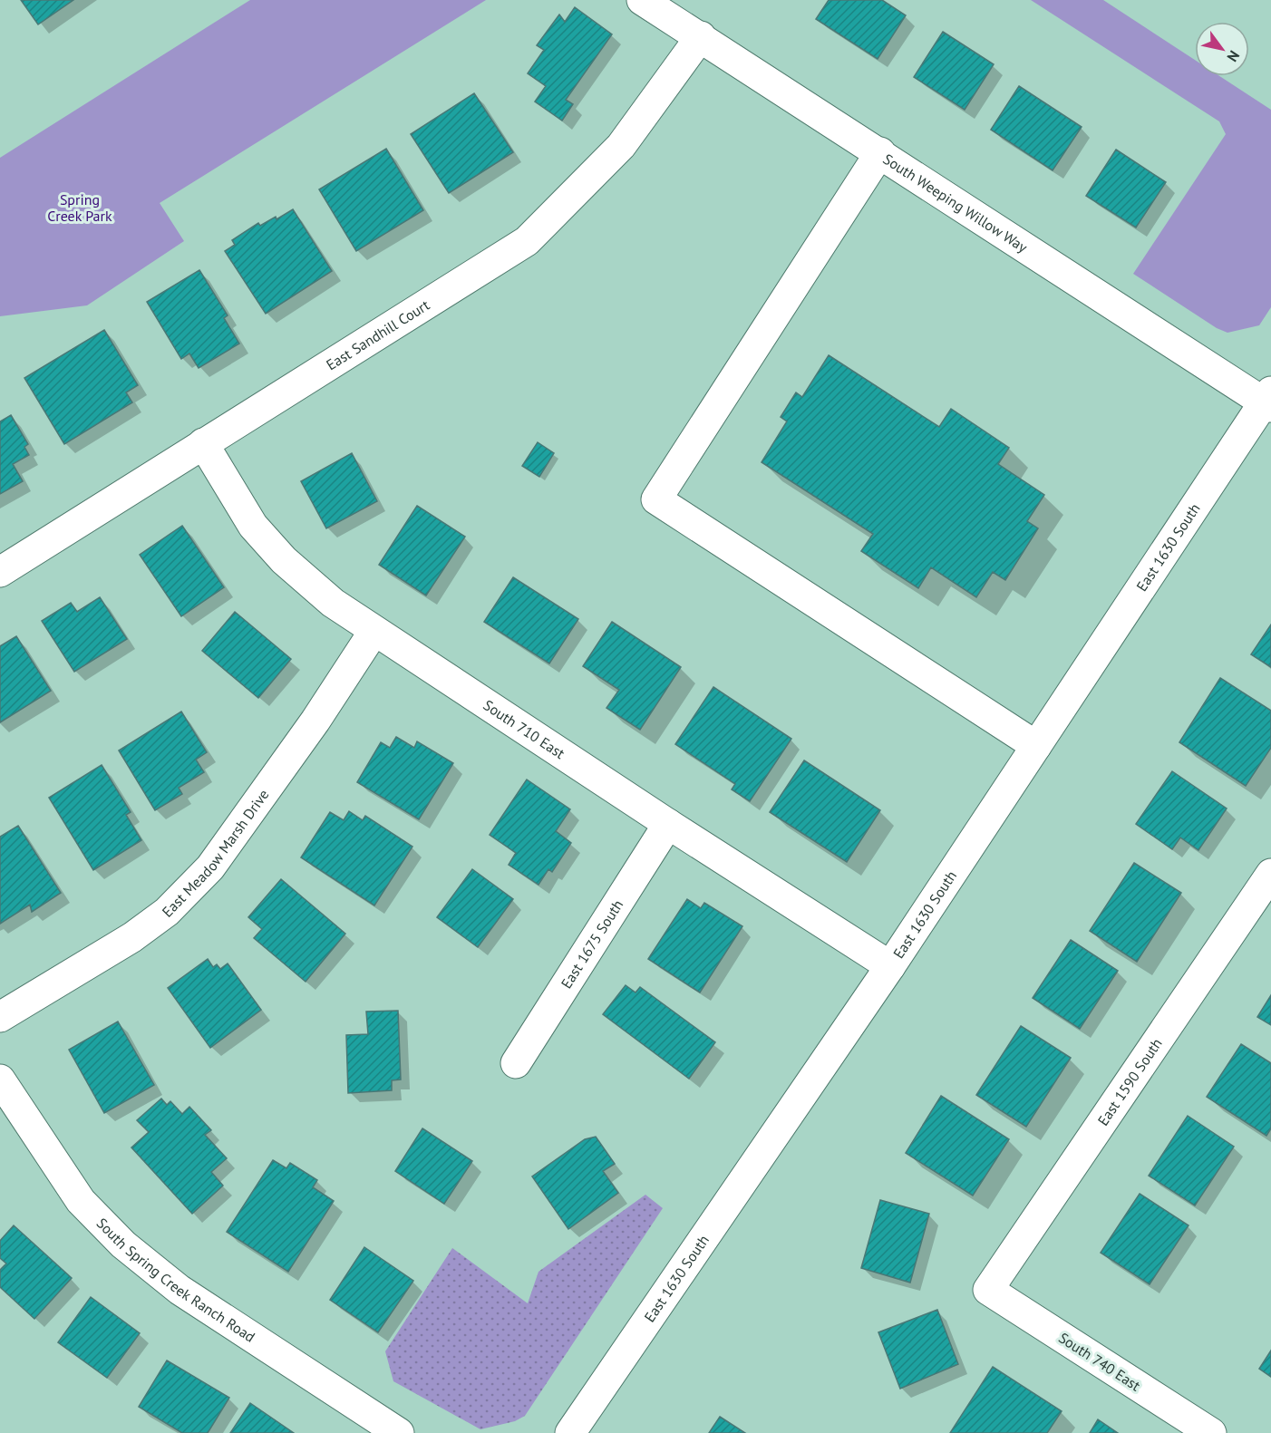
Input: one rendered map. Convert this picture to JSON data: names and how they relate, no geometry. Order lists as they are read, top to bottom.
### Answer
{
  "streets": {
    "street": [
      "South Weeping Willow Way",
      "East Sandhill Court",
      "East 1630 South",
      "South 710 East",
      "East Meadow Marsh Drive",
      "East 1675 South",
      "East 1590 South",
      "South Spring Creek Ranch Road",
      "South 740 East"
    ]
  },
  "crossings": [
    ["South Weeping Willow Way", "East Sandhill Court"],
    ["South Weeping Willow Way", "East 1630 South"],
    ["East Sandhill Court", "South 710 East"],
    ["East 1630 South", "South 710 East"],
    ["South 710 East", "East Meadow Marsh Drive"],
    ["South 710 East", "East 1675 South"],
    ["East 1590 South", "South 740 East"]
  ],
  "parks": ["Spring Creek Park"],
  "north": "bottom right"
}
